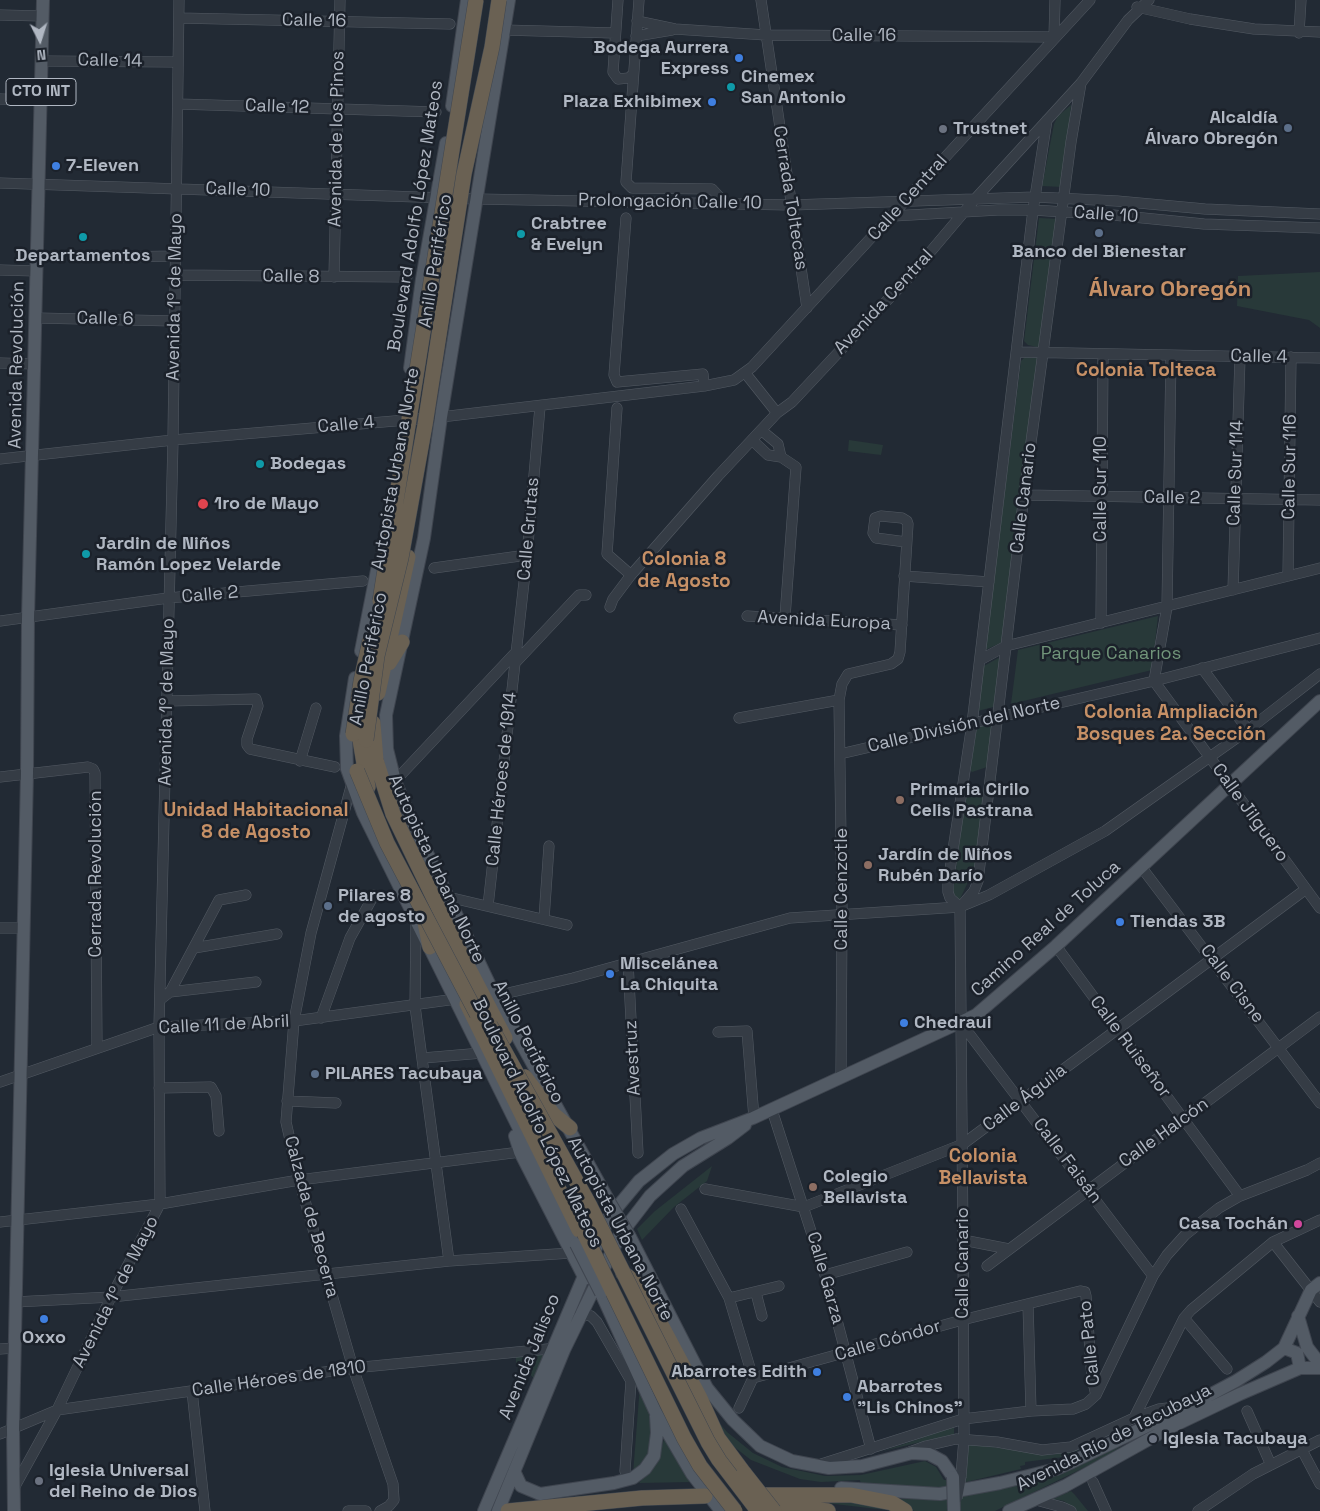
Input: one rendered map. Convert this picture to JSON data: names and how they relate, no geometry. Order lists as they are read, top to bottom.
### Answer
{
  "streets": {
    "highway": ["Anillo Periférico", "Autopista Urbana Norte"],
    "main road": [
      "CTO INT",
      "Boulevard Adolfo López Mateos",
      "Avenida Revolución",
      "Camino Real de Toluca",
      "Avenida Jalisco",
      "Avenida Río de Tacubaya"
    ],
    "street": [
      "Calle 16",
      "Calle 14",
      "Calle 12",
      "Avenida de los Pinos",
      "Calle 10",
      "Cerrada Toltecas",
      "Calle Central",
      "Prolongación Calle 10",
      "Calle 8",
      "Avenida 1º de Mayo",
      "Avenida Central",
      "Calle 6",
      "Calle 4",
      "Calle Sur 116",
      "Calle Sur 114",
      "Calle Sur 110",
      "Calle Canario",
      "Calle 2",
      "Calle Grutas",
      "Avenida Europa",
      "Calle División del Norte",
      "Calle Héroes de 1914",
      "Calle Jilguero",
      "Cerrada Revolución",
      "Calle Cenzotle",
      "Calle Cisne",
      "Calle 11 de Abril",
      "Calle Ruiseñor",
      "Avestruz",
      "Calle Águila",
      "Calle Halcón",
      "Calle Faisán",
      "Calzada de Becerra",
      "Calle Garza",
      "Calle Cóndor",
      "Calle Pato",
      "Calle Héroes de 1810"
    ]
  },
  "crossings": [
    ["Calle 16", "Avenida de los Pinos"],
    ["Calle 16", "Cerrada Toltecas"],
    ["Calle 16", "Calle Central"],
    ["Calle 16", "Avenida 1º de Mayo"],
    ["Calle 14", "Avenida 1º de Mayo"],
    ["Calle 14", "Avenida Revolución"],
    ["Calle 12", "Avenida de los Pinos"],
    ["Calle 12", "Avenida 1º de Mayo"],
    ["Avenida de los Pinos", "Calle 10"],
    ["Avenida de los Pinos", "Calle 8"],
    ["Calle 10", "Calle Central"],
    ["Calle 10", "Prolongación Calle 10"],
    ["Calle 10", "Boulevard Adolfo López Mateos"],
    ["Calle 10", "Avenida 1º de Mayo"],
    ["Calle 10", "Avenida Central"],
    ["Calle 10", "Avenida Revolución"],
    ["Calle 10", "Calle Canario"],
    ["Cerrada Toltecas", "Calle Central"],
    ["Cerrada Toltecas", "Prolongación Calle 10"],
    ["Calle Central", "Prolongación Calle 10"],
    ["Calle Central", "Calle 4"],
    ["Prolongación Calle 10", "Boulevard Adolfo López Mateos"],
    ["Prolongación Calle 10", "Anillo Periférico"],
    ["Boulevard Adolfo López Mateos", "Anillo Periférico"],
    ["Boulevard Adolfo López Mateos", "Calle 4"],
    ["Boulevard Adolfo López Mateos", "Camino Real de Toluca"],
    ["Boulevard Adolfo López Mateos", "Calle 11 de Abril"],
    ["Boulevard Adolfo López Mateos", "Calzada de Becerra"],
    ["Boulevard Adolfo López Mateos", "Avenida Jalisco"],
    ["Anillo Periférico", "Calle 4"],
    ["Anillo Periférico", "Autopista Urbana Norte"],
    ["Anillo Periférico", "Camino Real de Toluca"],
    ["Anillo Periférico", "Avenida Jalisco"],
    ["Calle 8", "Avenida 1º de Mayo"],
    ["Avenida 1º de Mayo", "Calle 6"],
    ["Avenida 1º de Mayo", "Calle 4"],
    ["Avenida 1º de Mayo", "Avenida Revolución"],
    ["Avenida 1º de Mayo", "Calle 2"],
    ["Avenida 1º de Mayo", "Calle 11 de Abril"],
    ["Avenida 1º de Mayo", "Calle Héroes de 1810"],
    ["Avenida Central", "Calle Canario"],
    ["Calle 6", "Avenida Revolución"],
    ["Calle 4", "Avenida Revolución"],
    ["Calle 4", "Calle Sur 116"],
    ["Calle 4", "Calle Sur 114"],
    ["Calle 4", "Calle Sur 110"],
    ["Calle 4", "Calle Canario"],
    ["Calle 4", "Calle Grutas"],
    ["Avenida Revolución", "Calle 2"],
    ["Avenida Revolución", "Cerrada Revolución"],
    ["Avenida Revolución", "Calle 11 de Abril"],
    ["Avenida Revolución", "Calle Héroes de 1810"],
    ["Calle Sur 116", "Calle 2"],
    ["Calle Sur 114", "Calle 2"],
    ["Calle Sur 110", "Calle 2"],
    ["Calle Canario", "Calle 2"],
    ["Calle Canario", "Calle División del Norte"],
    ["Calle Canario", "Camino Real de Toluca"],
    ["Calle Canario", "Calle Águila"],
    ["Calle Canario", "Calle Faisán"],
    ["Calle Canario", "Calle Cóndor"],
    ["Calle Grutas", "Calle Héroes de 1914"],
    ["Avenida Europa", "Calle Cenzotle"],
    ["Calle División del Norte", "Calle Jilguero"],
    ["Calle División del Norte", "Calle Cenzotle"],
    ["Calle Jilguero", "Camino Real de Toluca"],
    ["Calle Jilguero", "Calle Águila"],
    ["Cerrada Revolución", "Calle 11 de Abril"],
    ["Calle Cenzotle", "Camino Real de Toluca"],
    ["Camino Real de Toluca", "Calle Cisne"],
    ["Camino Real de Toluca", "Calle Ruiseñor"],
    ["Camino Real de Toluca", "Calle Faisán"],
    ["Camino Real de Toluca", "Calle Garza"],
    ["Camino Real de Toluca", "Avenida Jalisco"],
    ["Calle Cisne", "Calle Águila"],
    ["Calle Cisne", "Calle Halcón"],
    ["Calle 11 de Abril", "Calzada de Becerra"],
    ["Calle Ruiseñor", "Calle Águila"],
    ["Calle Ruiseñor", "Calle Halcón"],
    ["Calle Águila", "Calle Faisán"],
    ["Calle Águila", "Calle Garza"],
    ["Calle Halcón", "Calle Faisán"],
    ["Calzada de Becerra", "Calle Héroes de 1810"],
    ["Calle Garza", "Calle Cóndor"],
    ["Calle Cóndor", "Calle Pato"],
    ["Avenida Jalisco", "Calle Héroes de 1810"]
  ],
  "districts": [
    "Álvaro Obregón",
    "Colonia Tolteca",
    "Colonia 8 de Agosto",
    "Colonia Ampliación Bosques 2a. Sección",
    "Unidad Habitacional 8 de Agosto",
    "Colonia Bellavista"
  ],
  "parks": ["Parque Canarios"],
  "places": [
    "Bodega Aurrera Express",
    "Cinemex San Antonio",
    "Plaza Exhibimex",
    "Alcaldía Álvaro Obregón",
    "Trustnet",
    "7-Eleven",
    "Banco del Bienestar",
    "Crabtree & Evelyn",
    "Departamentos",
    "Bodegas",
    "1ro de Mayo",
    "Jardin de Niños Ramón Lopez Velarde",
    "Primaria Cirilo Celis Pastrana",
    "Jardín de Niños Rubén Darío",
    "Pilares 8 de agosto",
    "Tiendas 3B",
    "Miscelánea La Chiquita",
    "Chedraui",
    "PILARES Tacubaya",
    "Colegio Bellavista",
    "Casa Tochán",
    "Oxxo",
    "Abarrotes Edith",
    "Abarrotes \"Lis Chinos\"",
    "Iglesia Tacubaya",
    "Iglesia Universal del Reino de Dios"
  ],
  "north": "bottom"
}
